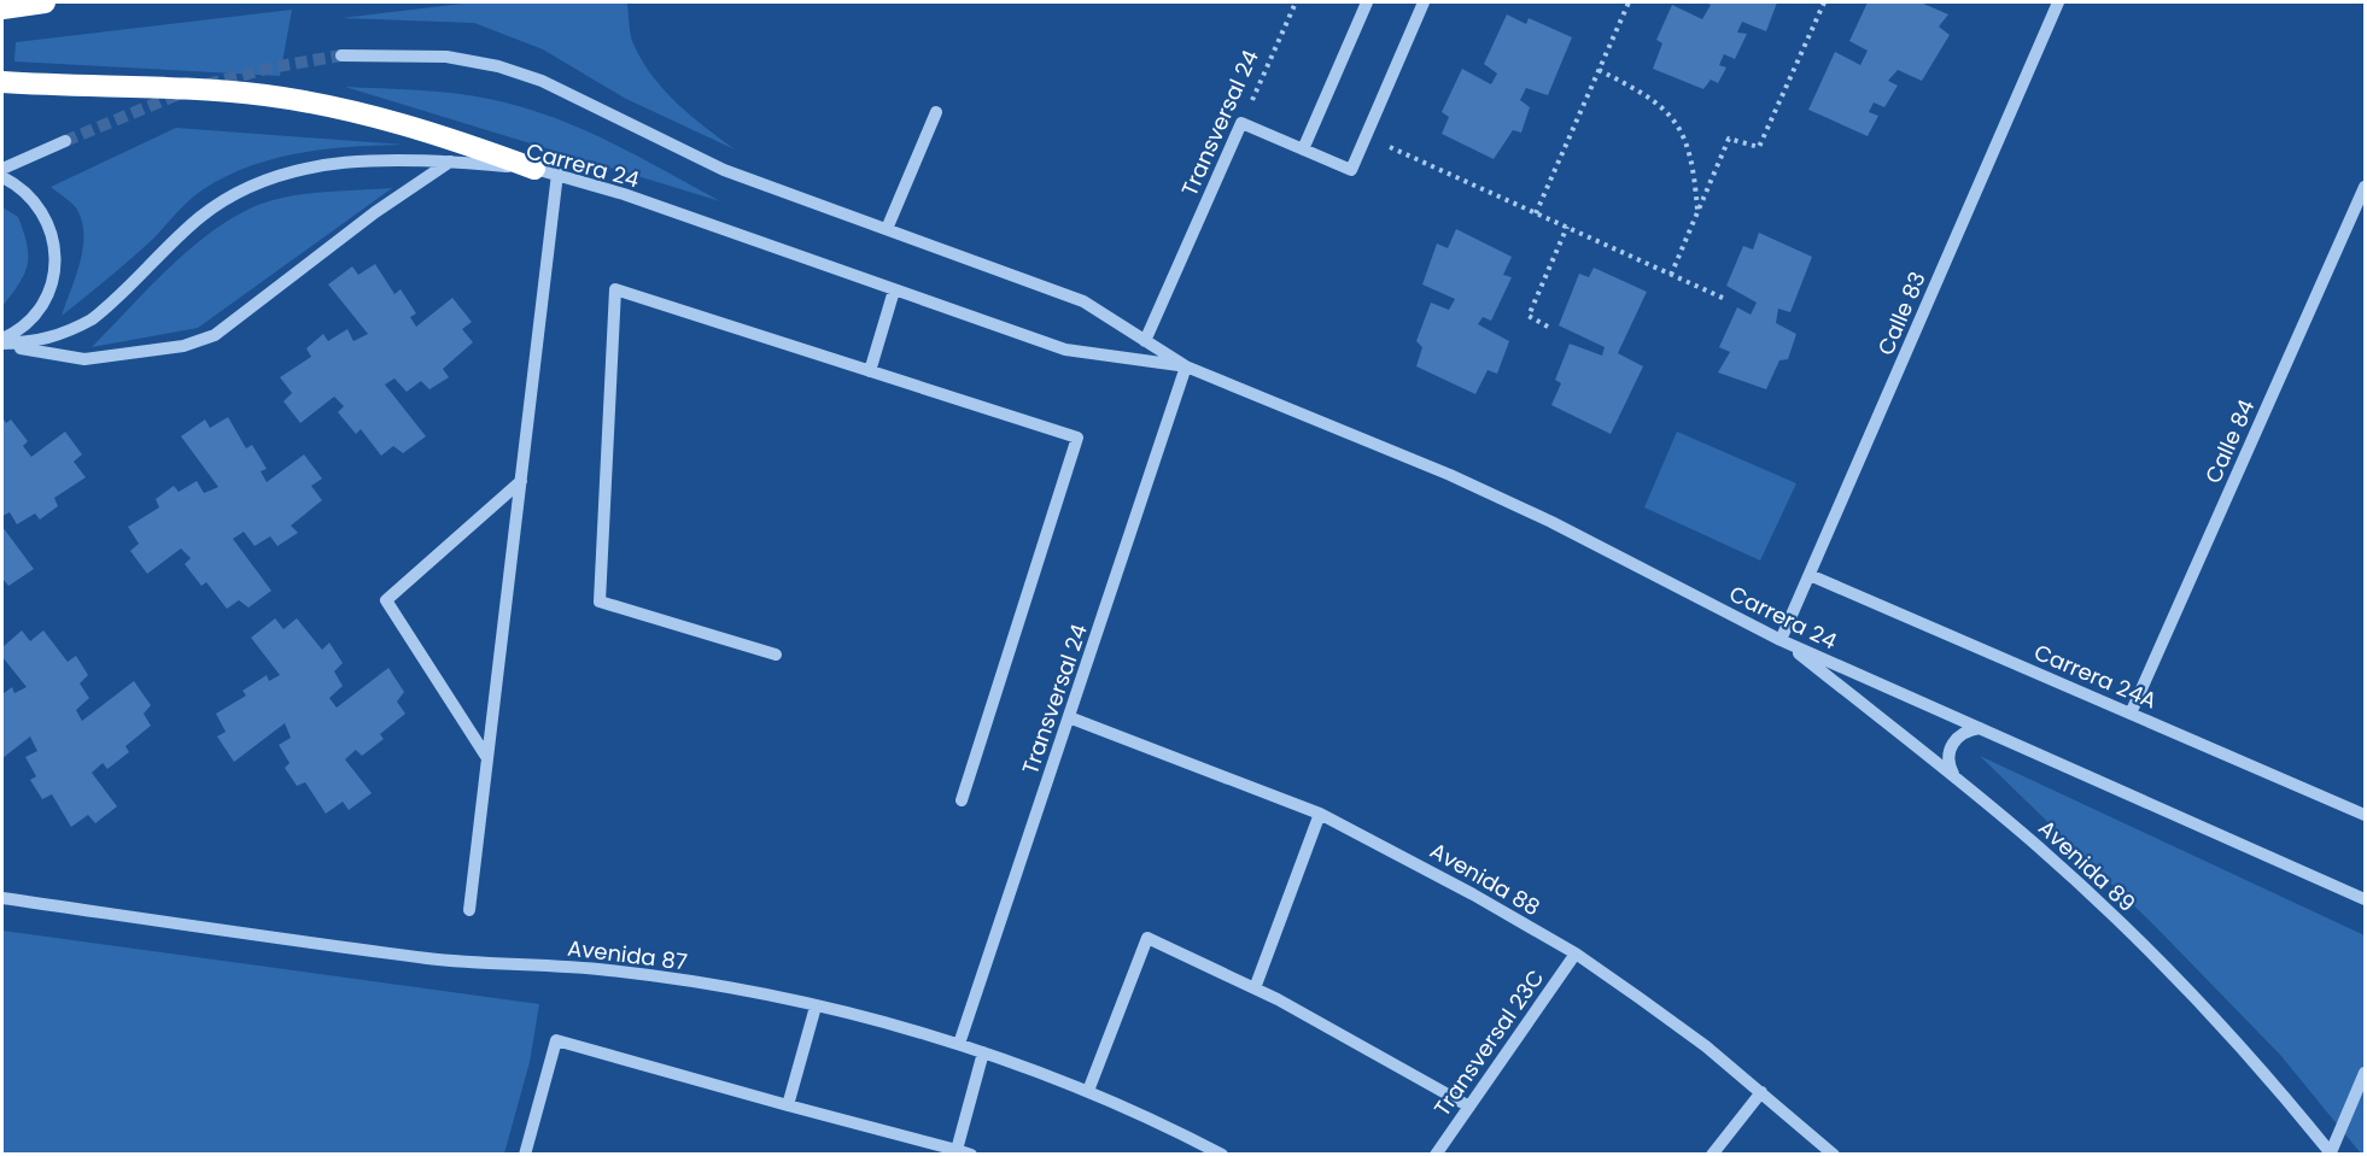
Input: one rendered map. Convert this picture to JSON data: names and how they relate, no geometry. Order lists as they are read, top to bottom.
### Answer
{
  "streets": {
    "street": [
      "Transversal 24",
      "Carrera 24",
      "Calle 83",
      "Calle 84",
      "Carrera 24A",
      "Avenida 89",
      "Avenida 88",
      "Avenida 87",
      "Transversal 23C"
    ]
  },
  "crossings": [
    ["Transversal 24", "Carrera 24"],
    ["Transversal 24", "Avenida 88"],
    ["Transversal 24", "Avenida 87"],
    ["Carrera 24", "Calle 83"],
    ["Carrera 24", "Avenida 89"],
    ["Calle 83", "Carrera 24A"],
    ["Calle 83", "Avenida 89"],
    ["Calle 84", "Carrera 24A"],
    ["Avenida 88", "Transversal 23C"]
  ]
}
